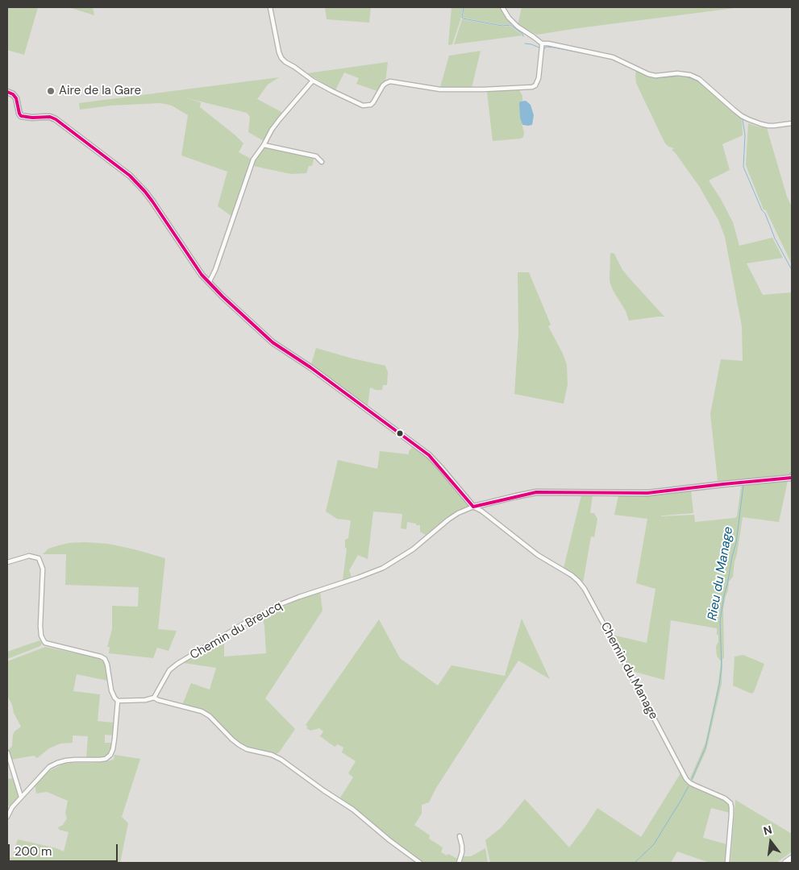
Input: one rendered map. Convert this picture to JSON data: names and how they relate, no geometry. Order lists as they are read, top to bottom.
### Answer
{
  "streets": {
    "street": ["Chemin du Breucq", "Chemin du Manage"]
  },
  "crossings": [
    ["Chemin du Breucq", "Chemin du Manage"]
  ],
  "water": ["Rieu du Manage"],
  "places": ["Aire de la Gare"],
  "scale_bar": "200 m",
  "north": "top"
}
